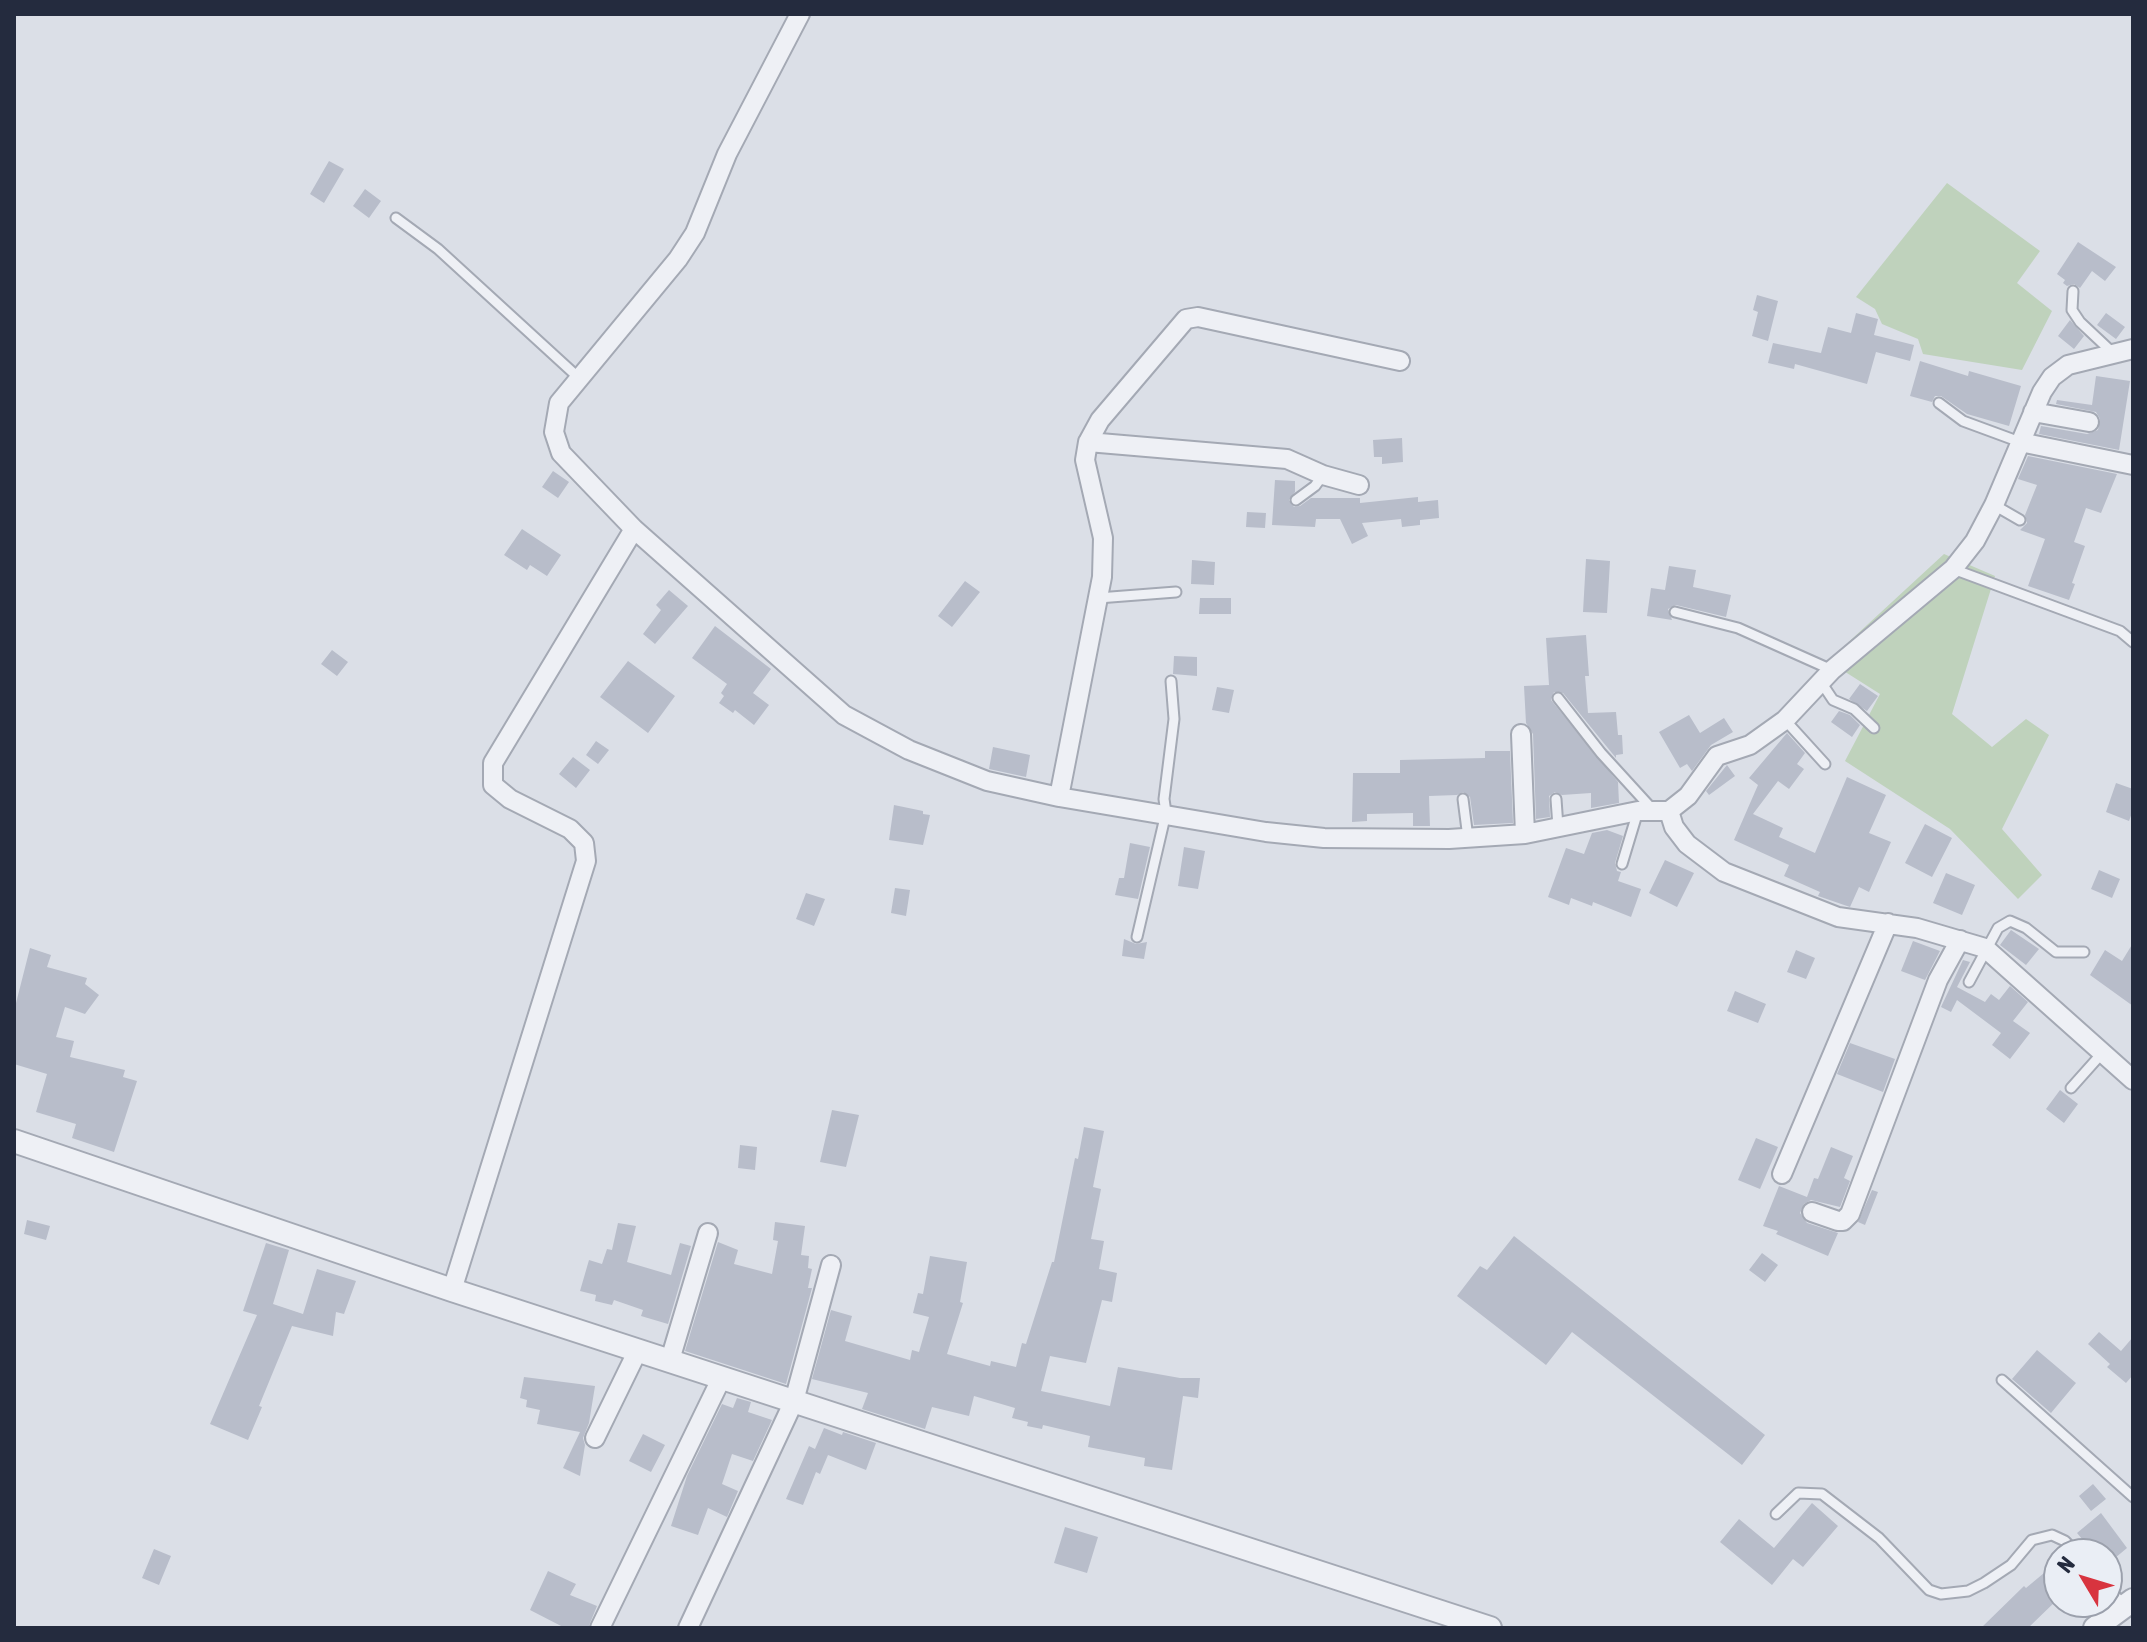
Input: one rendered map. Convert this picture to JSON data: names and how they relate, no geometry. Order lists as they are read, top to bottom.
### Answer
{
  "north": "top left"
}
